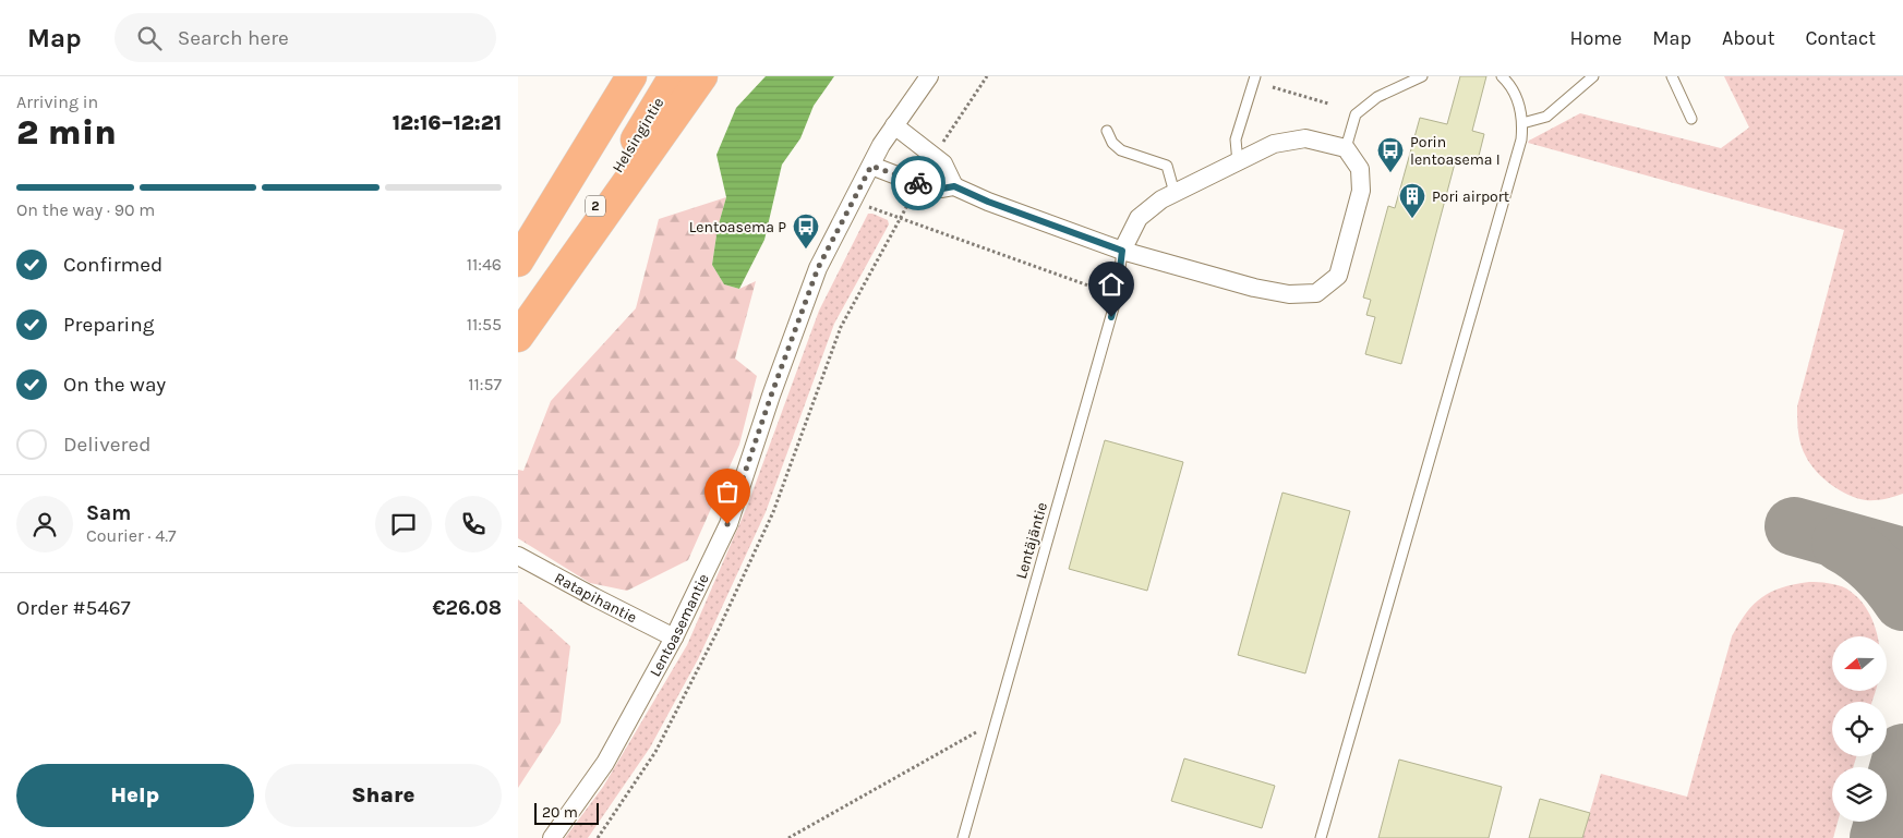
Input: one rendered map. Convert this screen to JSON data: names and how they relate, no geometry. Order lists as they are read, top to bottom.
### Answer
{
  "streets": {
    "highway": ["Helsingintie", "2"],
    "street": ["Ratapihantie", "Lentoasemantie"],
    "lane": ["Lentäjäntie"]
  },
  "crossings": [
    ["Ratapihantie", "Lentoasemantie"]
  ],
  "places": {
    "bus stop": ["Porin lentoasema I", "Lentoasema P"],
    "building": ["Pori airport"]
  },
  "scale_bar": "20 m",
  "north": "left",
  "page": {
    "header": "Map",
    "search": "Search here",
    "nav": [
      "Home",
      "Map",
      "About",
      "Contact"
    ],
    "heading": ["2 min", "Arriving in", "12:16–12:21"],
    "panel": [
      "Sam",
      "Courier · 4.7",
      "Order #5467",
      "€26.08"
    ],
    "bar": "On the way · 90 m",
    "list": [
      ["Confirmed", "11:46"],
      ["Preparing", "11:55"],
      ["On the way", "11:57"],
      "Delivered"
    ],
    "buttons": ["Help", "Share"],
    "scale": "20 m"
  }
}
